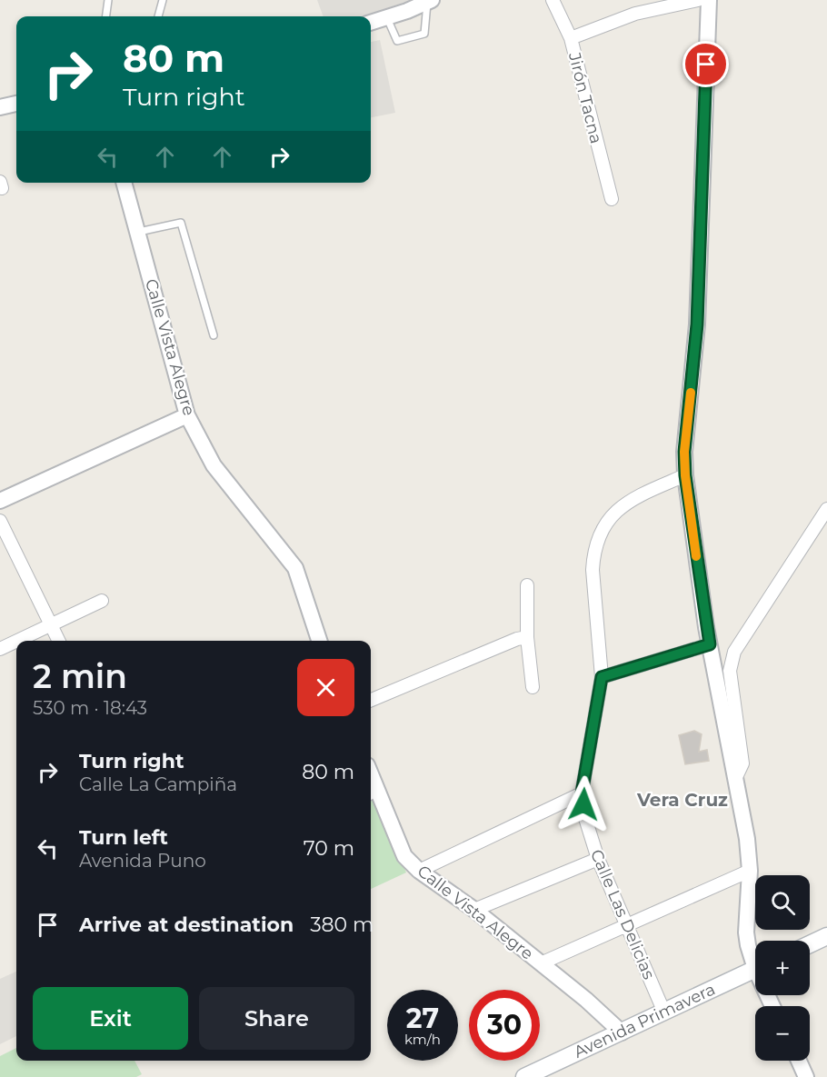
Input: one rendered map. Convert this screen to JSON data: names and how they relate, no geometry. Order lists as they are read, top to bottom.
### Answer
{
  "streets": {
    "main road": ["Avenida Primavera"],
    "street": ["Jirón Tacna", "Calle Vista Alegre", "Calle Las Delicias"]
  },
  "crossings": [
    ["Calle Vista Alegre", "Avenida Primavera"],
    ["Calle Las Delicias", "Avenida Primavera"]
  ],
  "districts": ["Vera Cruz"],
  "page": {
    "turn": ["80 m", "Turn right"],
    "heading": ["2 min", "530 m · 18:43"],
    "list": [
      {
        "name": "Turn right",
        "note": "Calle La Campiña",
        "value": "80 m"
      },
      {
        "name": "Turn left",
        "note": "Avenida Puno",
        "value": "70 m"
      },
      {
        "name": "Arrive at destination",
        "value": "380 m"
      }
    ],
    "map_buttons": ["+", "−"],
    "buttons": ["Exit", "Share"],
    "speed": "27 km/h",
    "limit": "30"
  }
}
